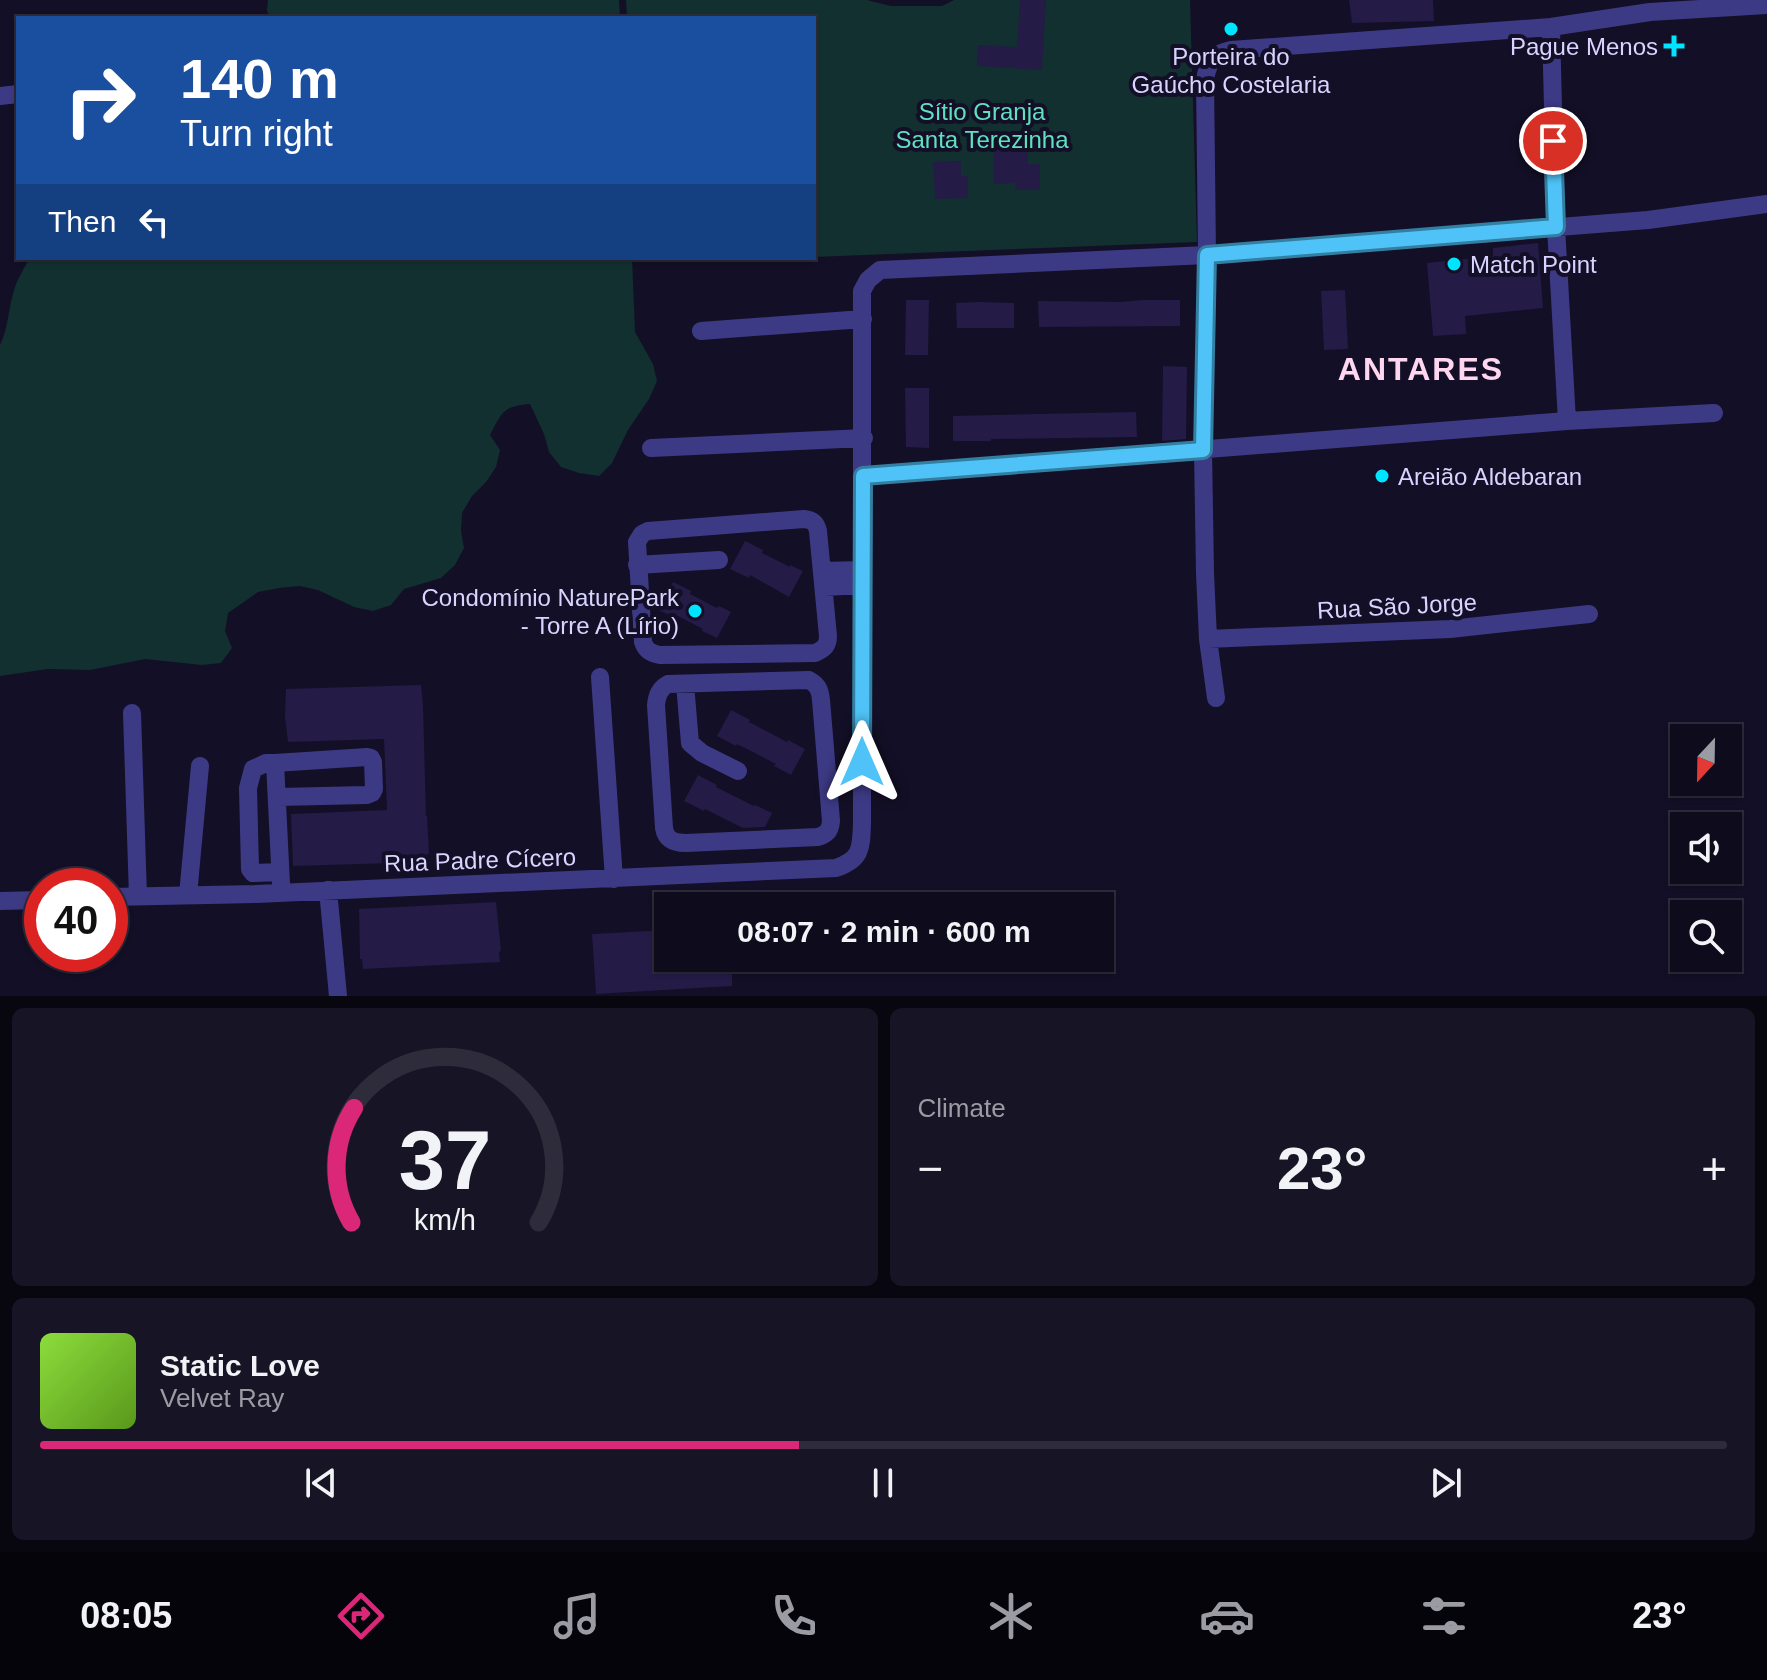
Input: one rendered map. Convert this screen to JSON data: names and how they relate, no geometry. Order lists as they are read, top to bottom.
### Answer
{
  "streets": {
    "street": ["Rua São Jorge", "Rua Padre Cícero"]
  },
  "districts": ["ANTARES"],
  "parks": ["Sítio Granja Santa Terezinha"],
  "places": {
    "other": [
      "Porteira do Gaúcho Costelaria",
      "Match Point",
      "Areião Aldebaran",
      "Condomínio NaturePark - Torre A (Lírio)"
    ],
    "health": ["Pague Menos"]
  },
  "north": "bottom",
  "page": {
    "turn": ["140 m", "Turn right"],
    "then": "Then",
    "limit": "40",
    "trip": "08:07 · 2 min · 600 m",
    "tile": "Climate",
    "heat": ["−", "23°", "+"],
    "song": ["Static Love", "Velvet Ray"],
    "tabs": ["08:05", "23°"],
    "gauge": ["37", "km/h"]
  }
}
